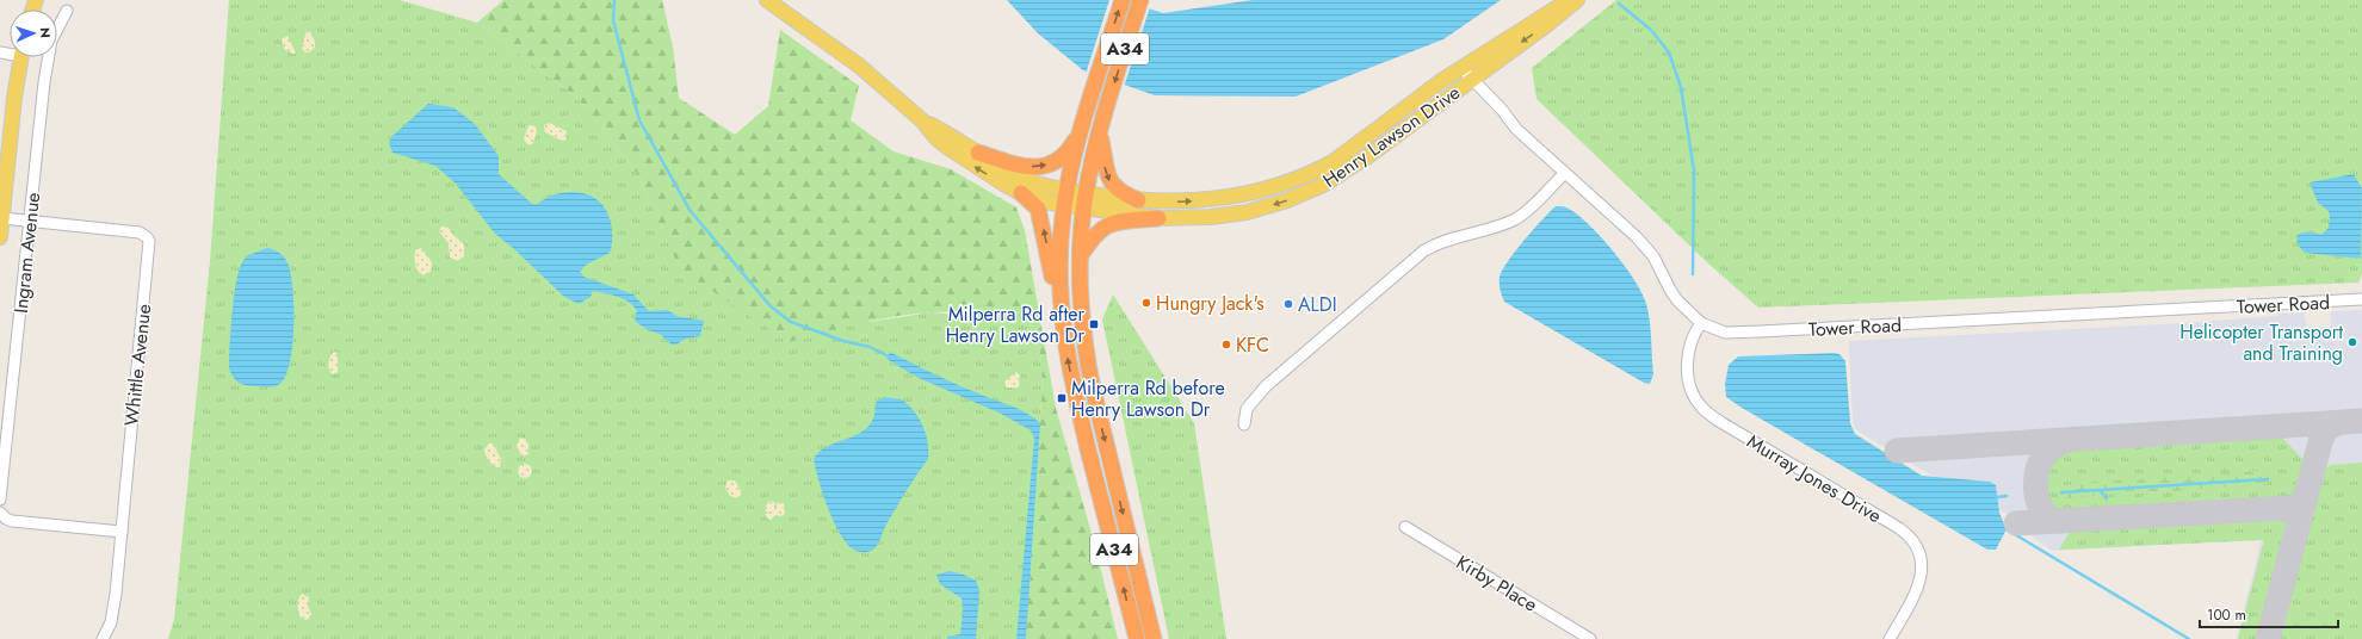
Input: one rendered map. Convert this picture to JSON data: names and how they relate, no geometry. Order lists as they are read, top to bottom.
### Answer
{
  "streets": {
    "highway": ["A34"],
    "main road": ["Henry Lawson Drive"],
    "street": [
      "Ingram Avenue",
      "Tower Road",
      "Whittle Avenue",
      "Murray Jones Drive",
      "Kirby Place"
    ]
  },
  "crossings": [
    ["A34", "Henry Lawson Drive"],
    ["Henry Lawson Drive", "Tower Road"],
    ["Ingram Avenue", "Whittle Avenue"],
    ["Tower Road", "Murray Jones Drive"]
  ],
  "places": {
    "other": [
      "Hungry Jack's",
      "ALDI",
      "Helicopter Transport and Training",
      "KFC"
    ],
    "transit": ["Milperra Rd after Henry Lawson Dr", "Milperra Rd before Henry Lawson Dr"]
  },
  "scale_bar": "100 m",
  "north": "right"
}
